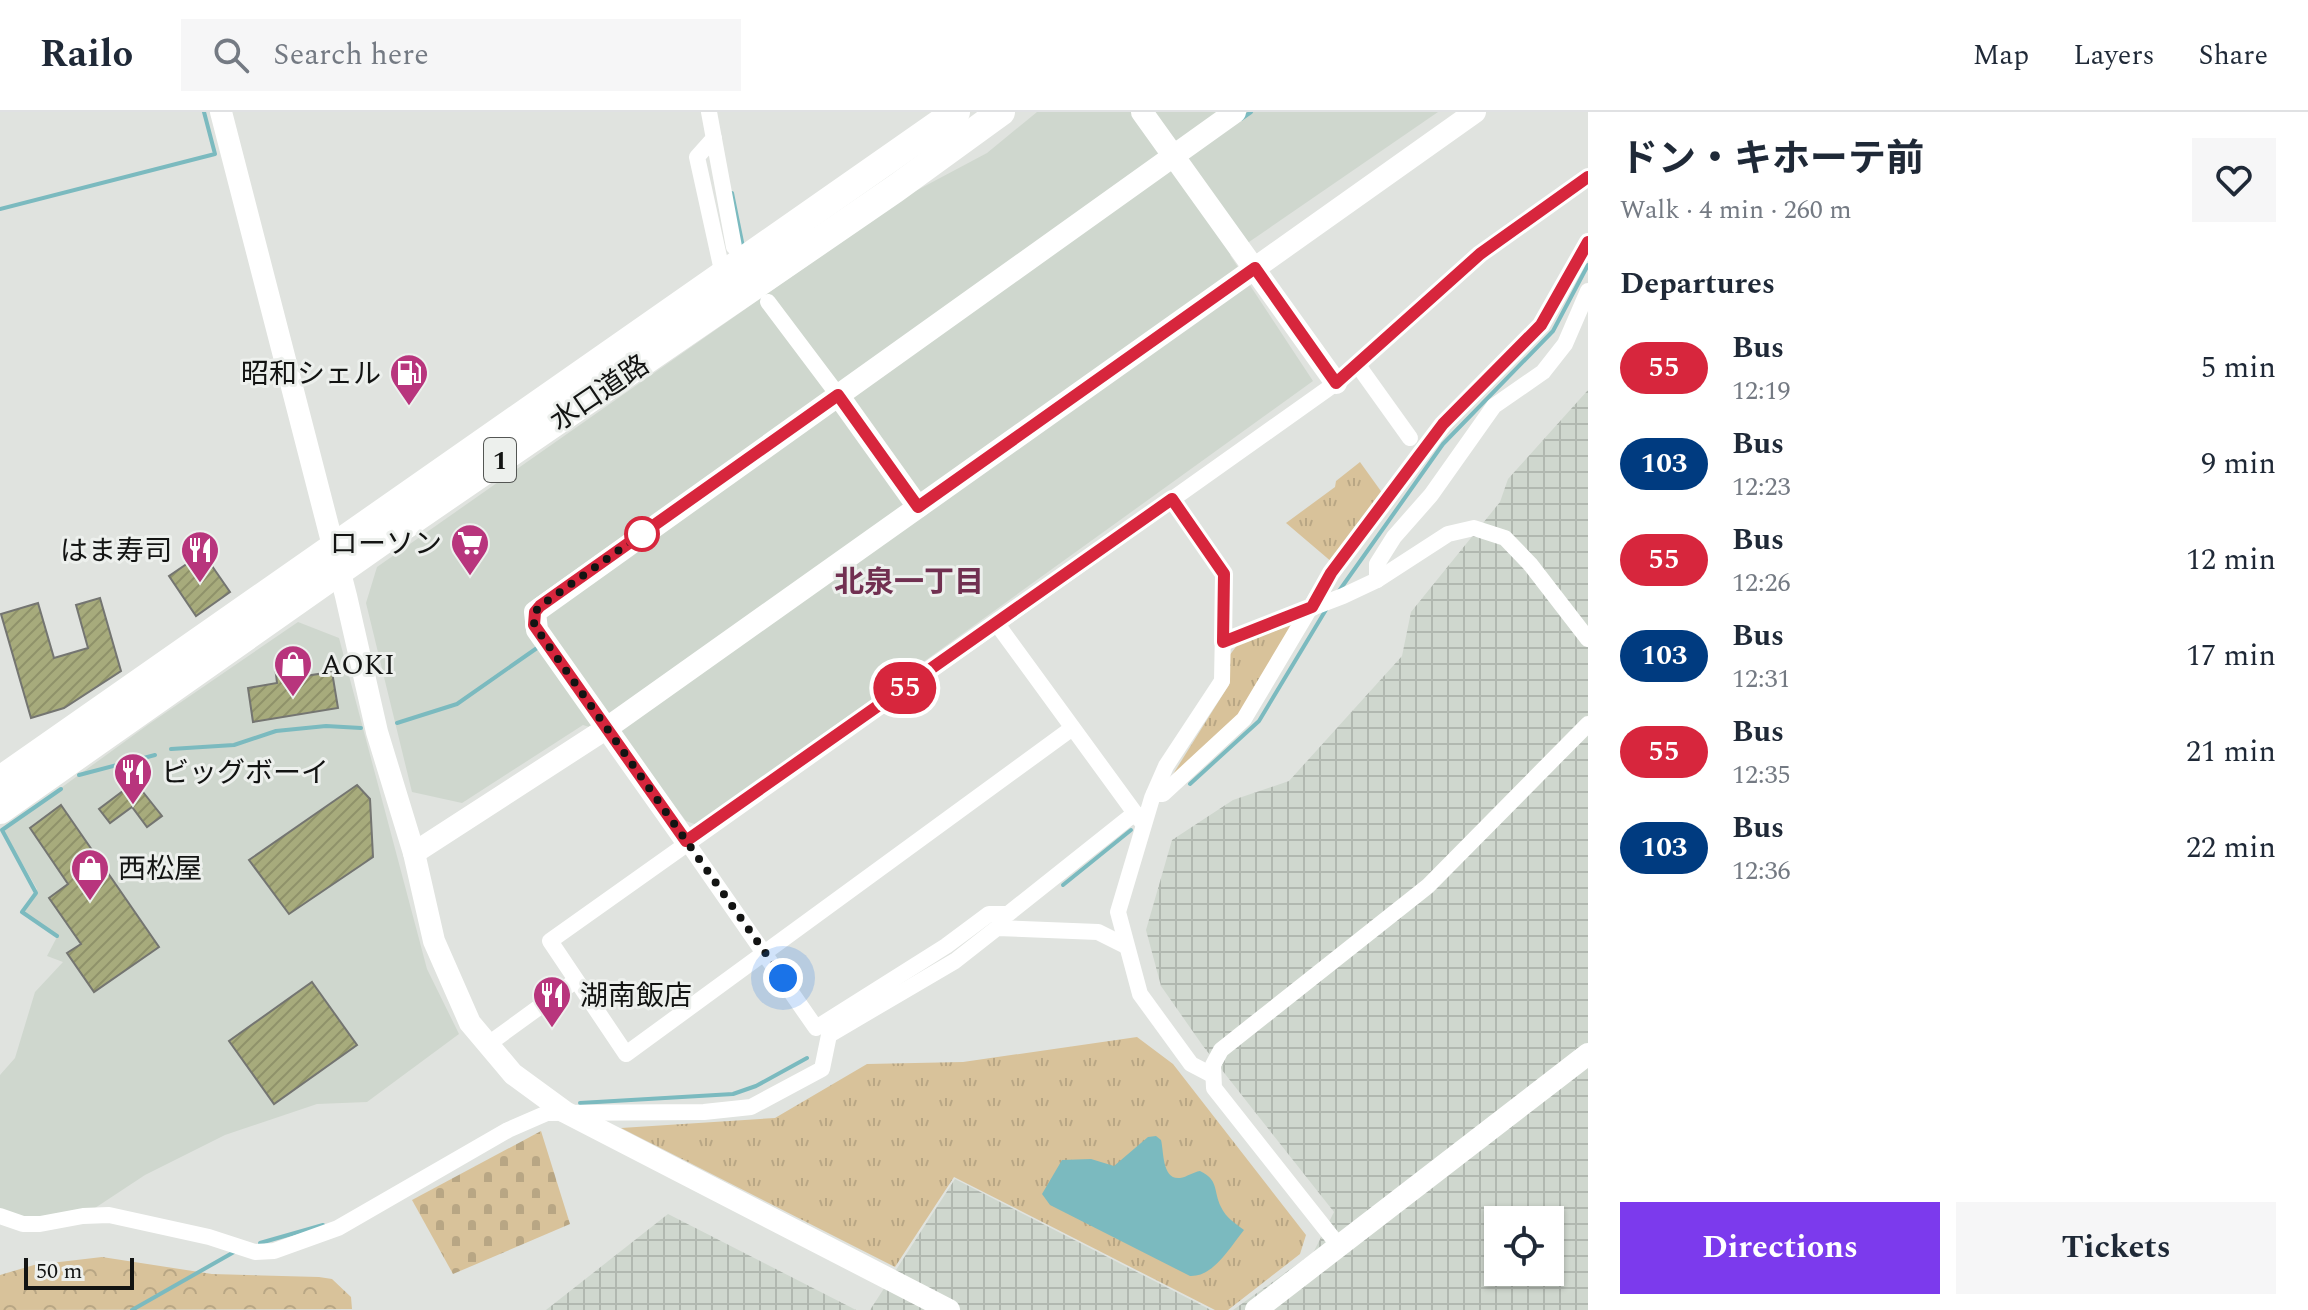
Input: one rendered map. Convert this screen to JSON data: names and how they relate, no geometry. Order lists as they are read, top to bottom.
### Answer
{
  "streets": {
    "highway": ["水口道路", "1"]
  },
  "districts": ["北泉一丁目"],
  "places": {
    "fuel station": ["昭和シェル"],
    "supermarket": ["ローソン"],
    "restaurant": ["はま寿司", "ビッグボーイ", "湖南飯店"],
    "shop": ["AOKI", "西松屋"]
  },
  "lines": ["bus line 55"],
  "scale_bar": "50 m",
  "page": {
    "header": "Railo",
    "search": "Search here",
    "nav": ["Map", "Layers", "Share"],
    "on_map": "55",
    "heading": [
      ["ドン・キホーテ前", "Walk · 4 min · 260 m"],
      "Departures"
    ],
    "list": [
      {
        "mark": "55",
        "name": "Bus",
        "note": "12:19",
        "value": "5 min"
      },
      {
        "mark": "103",
        "name": "Bus",
        "note": "12:23",
        "value": "9 min"
      },
      {
        "mark": "55",
        "name": "Bus",
        "note": "12:26",
        "value": "12 min"
      },
      {
        "mark": "103",
        "name": "Bus",
        "note": "12:31",
        "value": "17 min"
      },
      {
        "mark": "55",
        "name": "Bus",
        "note": "12:35",
        "value": "21 min"
      },
      {
        "mark": "103",
        "name": "Bus",
        "note": "12:36",
        "value": "22 min"
      }
    ],
    "buttons": ["Directions", "Tickets"],
    "scale": "50 m"
  }
}
